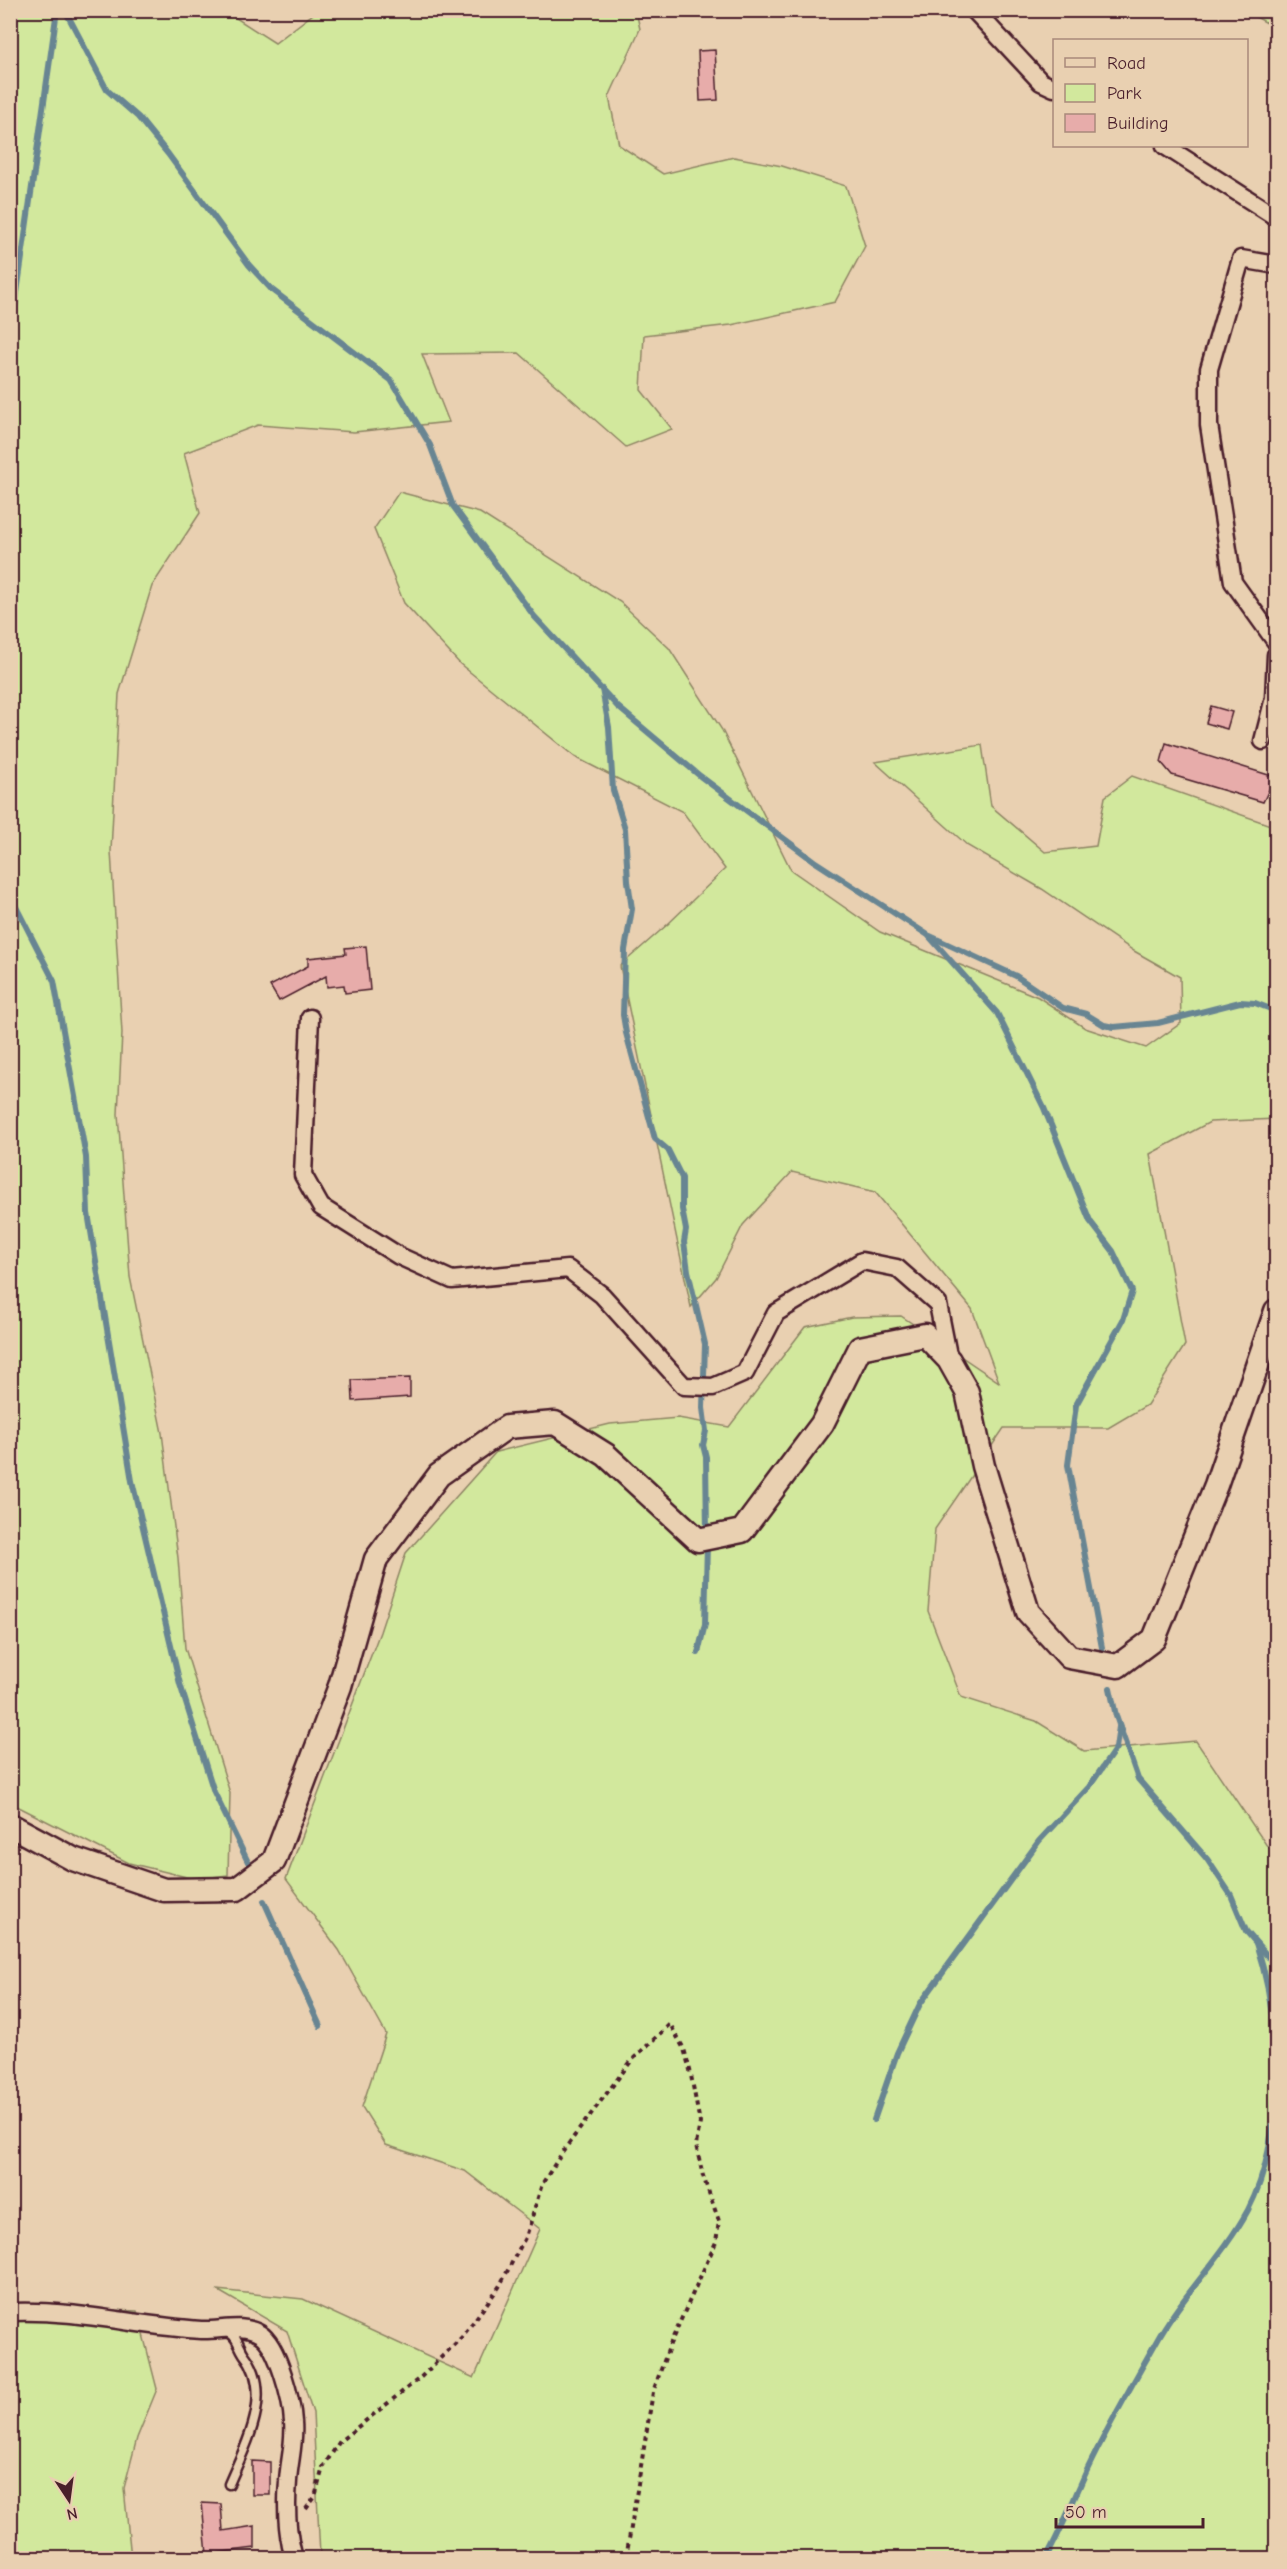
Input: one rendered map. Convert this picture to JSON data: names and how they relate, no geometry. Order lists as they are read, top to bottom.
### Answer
{
  "legend": ["Road", "Park", "Building"],
  "scale_bar": "50 m",
  "north": "bottom"
}
